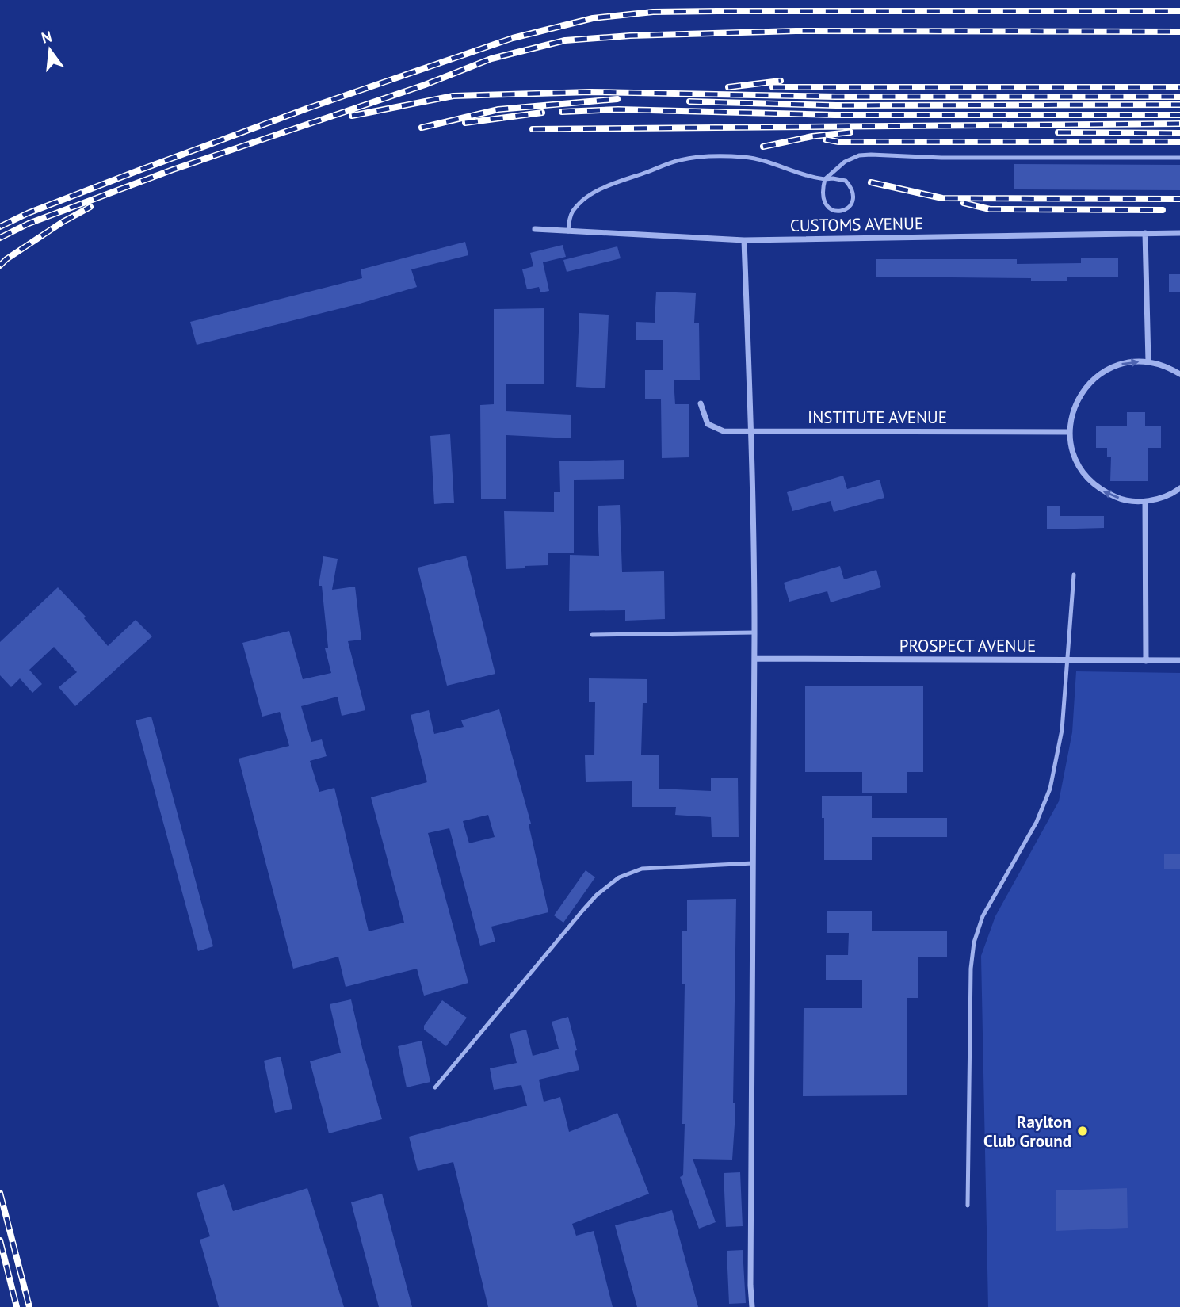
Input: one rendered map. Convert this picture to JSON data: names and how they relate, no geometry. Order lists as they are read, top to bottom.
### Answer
{
  "streets": {
    "street": ["CUSTOMS AVENUE", "INSTITUTE AVENUE", "PROSPECT AVENUE"]
  },
  "places": ["Raylton Club Ground"],
  "north": "top"
}
